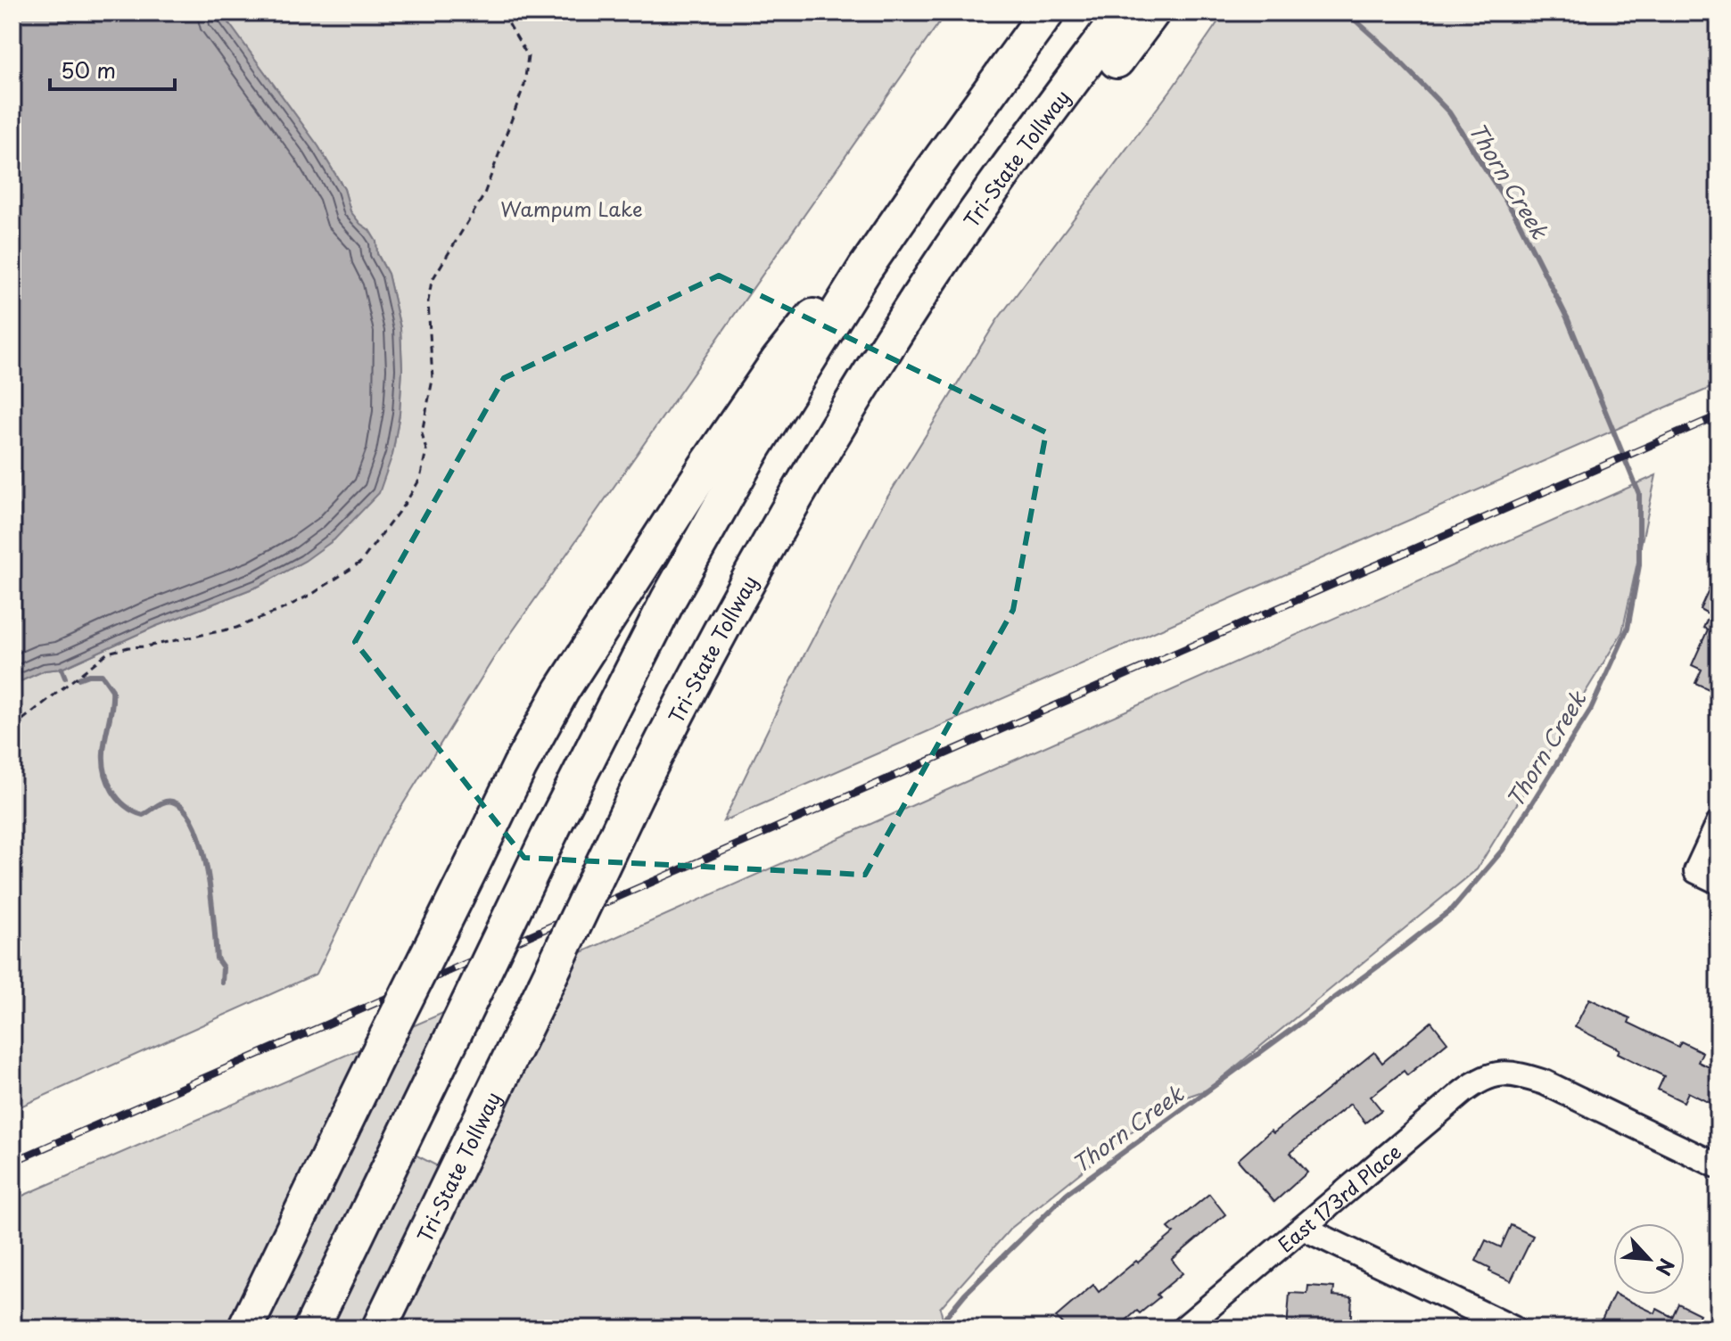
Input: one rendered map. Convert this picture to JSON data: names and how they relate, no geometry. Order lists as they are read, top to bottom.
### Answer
{
  "streets": {
    "highway": ["Tri-State Tollway"],
    "street": ["East 173rd Place"]
  },
  "water": ["Thorn Creek"],
  "parks": ["Wampum Lake"],
  "scale_bar": "50 m",
  "north": "bottom right"
}
